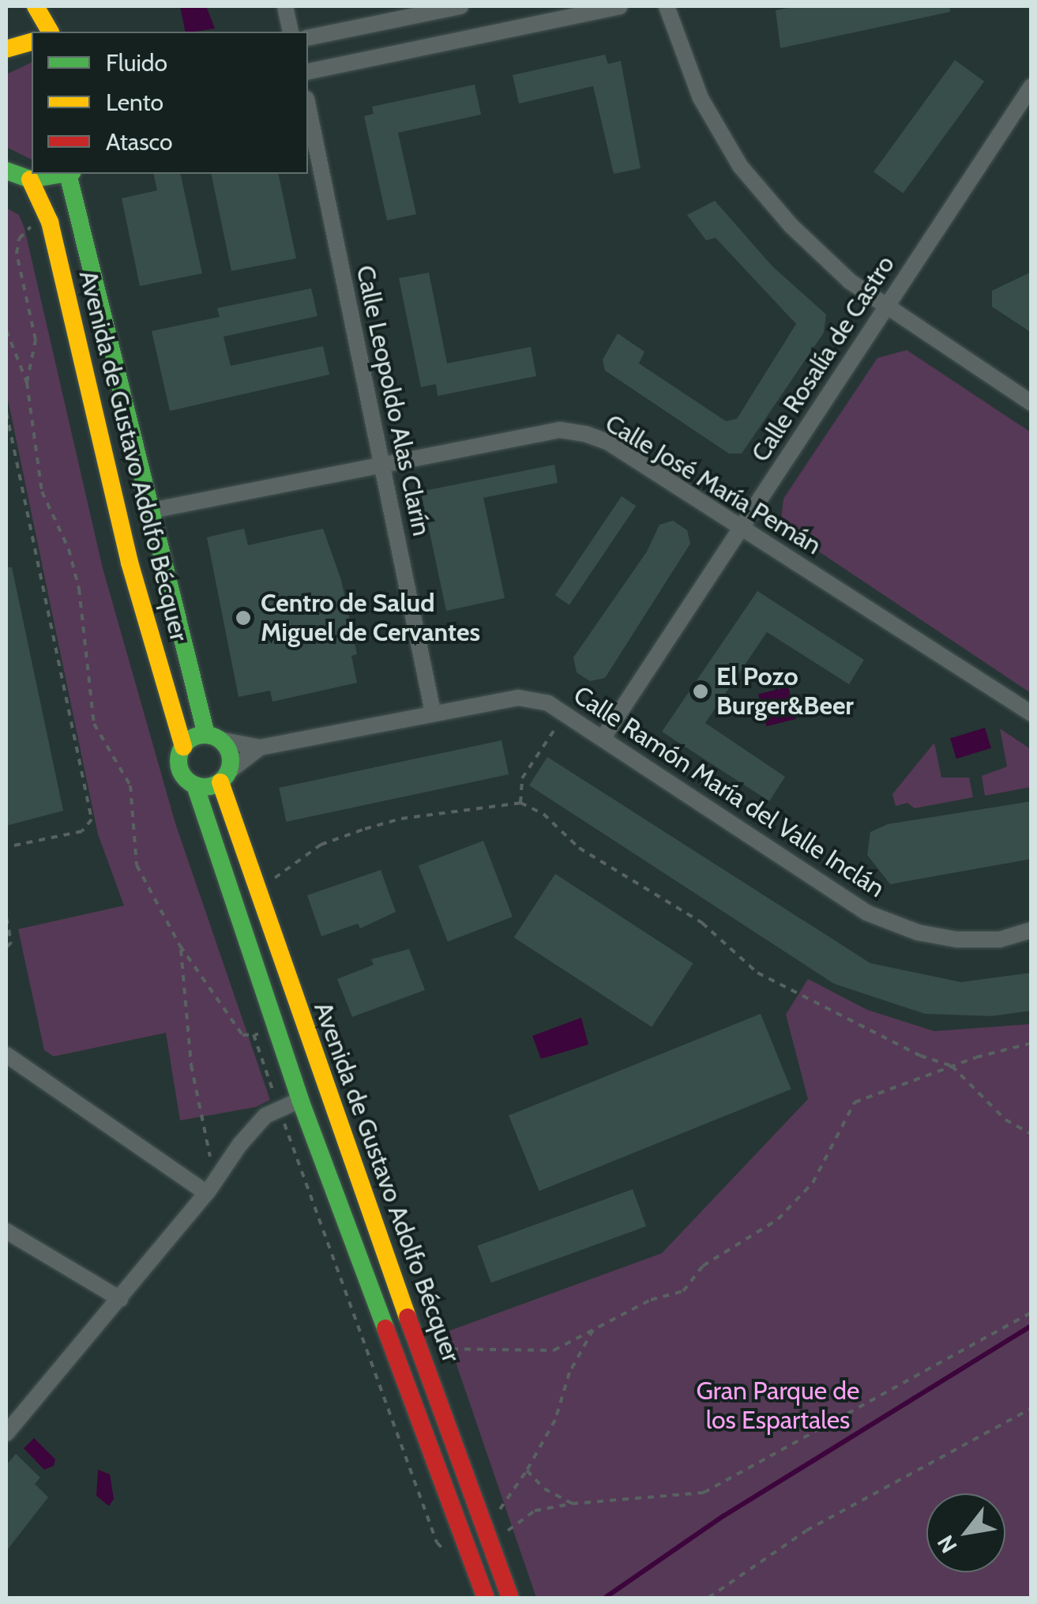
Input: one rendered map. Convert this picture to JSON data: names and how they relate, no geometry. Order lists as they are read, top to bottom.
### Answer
{
  "streets": {
    "street": [
      "Calle Rosalía de Castro",
      "Calle Leopoldo Alas Clarín",
      "Avenida de Gustavo Adolfo Bécquer",
      "Calle José María Pemán",
      "Calle Ramón María del Valle Inclán"
    ]
  },
  "crossings": [
    ["Calle Rosalía de Castro", "Calle José María Pemán"],
    ["Calle Rosalía de Castro", "Calle Ramón María del Valle Inclán"],
    ["Calle Leopoldo Alas Clarín", "Calle José María Pemán"],
    ["Calle Leopoldo Alas Clarín", "Calle Ramón María del Valle Inclán"],
    ["Avenida de Gustavo Adolfo Bécquer", "Calle José María Pemán"],
    ["Avenida de Gustavo Adolfo Bécquer", "Calle Ramón María del Valle Inclán"]
  ],
  "parks": ["Gran Parque de los Espartales"],
  "places": ["Centro de Salud Miguel de Cervantes", "El Pozo Burger&Beer"],
  "legend": ["Fluido", "Lento", "Atasco"],
  "north": "bottom left"
}
